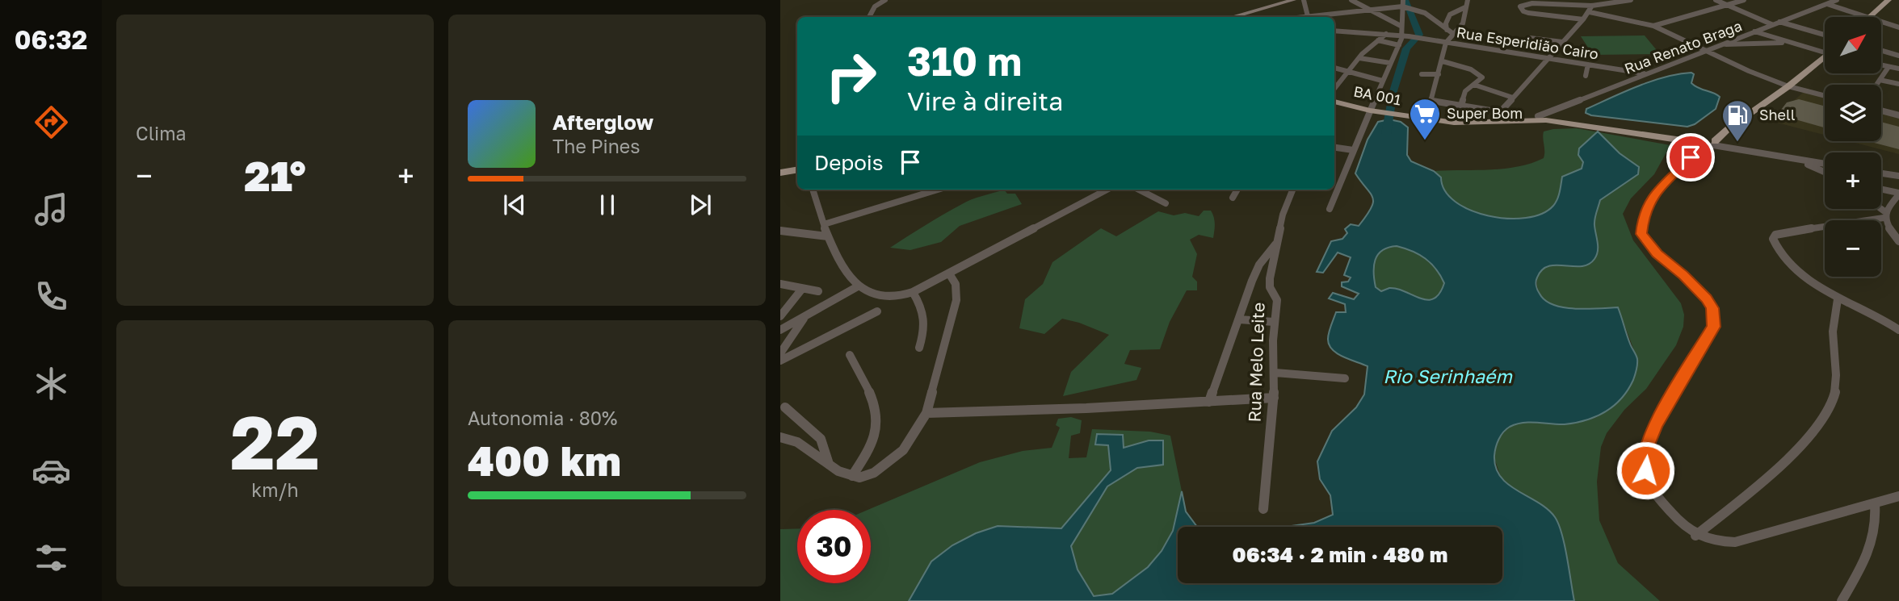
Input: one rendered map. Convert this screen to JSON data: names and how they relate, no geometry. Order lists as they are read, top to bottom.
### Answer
{
  "streets": {
    "main road": ["BA 001"],
    "street": ["Rua Esperidião Cairo", "Rua Renato Braga", "Rua Melo Leite"]
  },
  "crossings": [
    ["Rua Esperidião Cairo", "Rua Renato Braga"]
  ],
  "water": ["Rio Serinhaém"],
  "places": {
    "supermarket": ["Super Bom"],
    "fuel station": ["Shell"]
  },
  "north": "top right",
  "page": {
    "tabs": "06:32",
    "tile": [
      "Clima",
      ["22", "km/h"],
      ["Autonomia · 80%", "400 km"]
    ],
    "map_buttons": ["+", "−"],
    "turn": ["310 m", "Vire à direita"],
    "song": ["Afterglow", "The Pines"],
    "then": "Depois",
    "heat": ["−", "21°", "+"],
    "limit": "30",
    "trip": "06:34 · 2 min · 480 m"
  }
}
